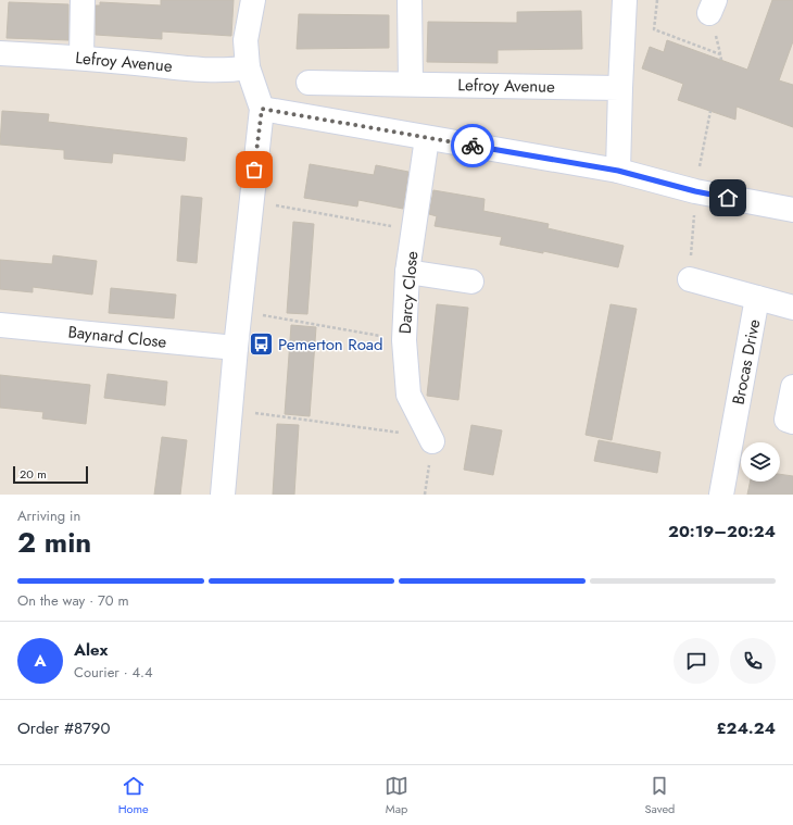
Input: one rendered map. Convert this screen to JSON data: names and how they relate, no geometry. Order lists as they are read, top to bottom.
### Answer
{
  "streets": {
    "street": [
      "Lefroy Avenue",
      "Darcy Close",
      "Baynard Close",
      "Brocas Drive"
    ]
  },
  "places": {
    "bus stop": ["Pemerton Road"]
  },
  "scale_bar": "20 m",
  "page": {
    "scale": "20 m",
    "heading": ["2 min", "Arriving in", "20:19–20:24"],
    "panel": [
      "Alex",
      "Courier · 4.4",
      "Order #8790",
      "£24.24"
    ],
    "bar": "On the way · 70 m",
    "round": "A",
    "tabs": ["Home", "Map", "Saved"]
  }
}
